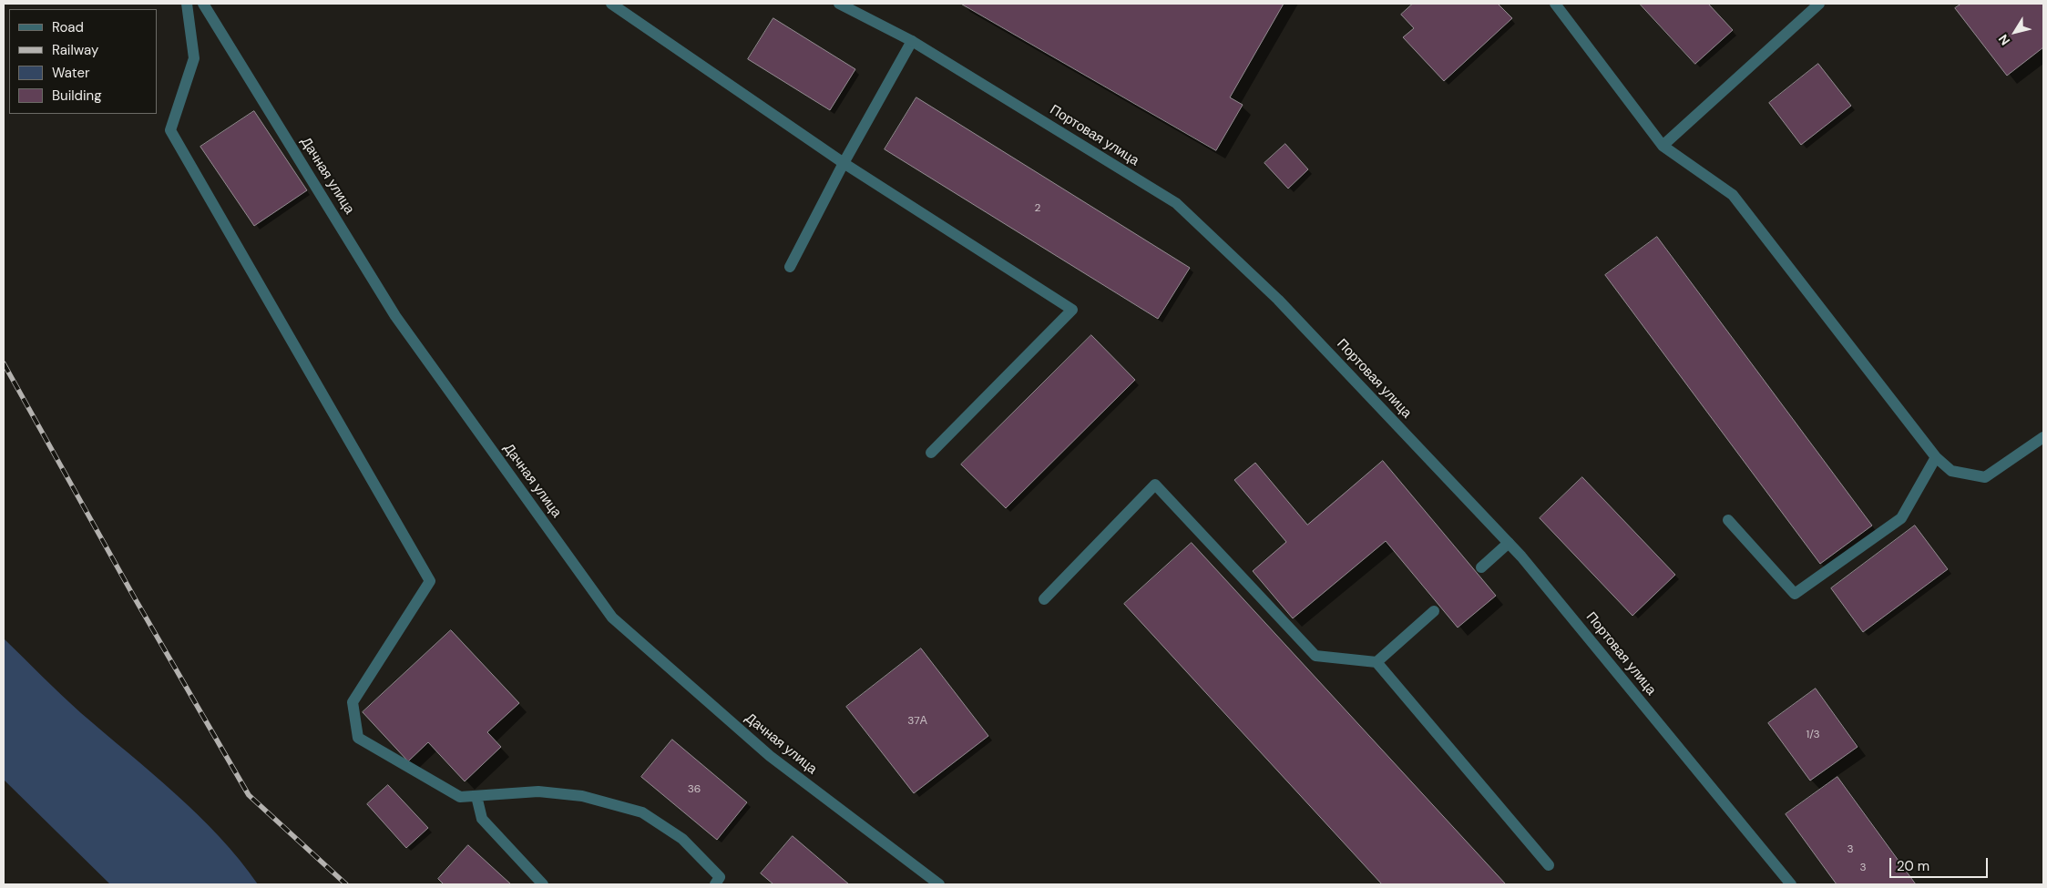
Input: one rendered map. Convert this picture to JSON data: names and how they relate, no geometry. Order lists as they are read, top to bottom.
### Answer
{
  "streets": {
    "street": ["Портовая улица", "Дачная улица"]
  },
  "house_numbers": [
    "2",
    "37А",
    "1/3",
    "36",
    "3",
    "3"
  ],
  "legend": [
    "Road",
    "Railway",
    "Water",
    "Building"
  ],
  "scale_bar": "20 m",
  "north": "bottom left"
}
